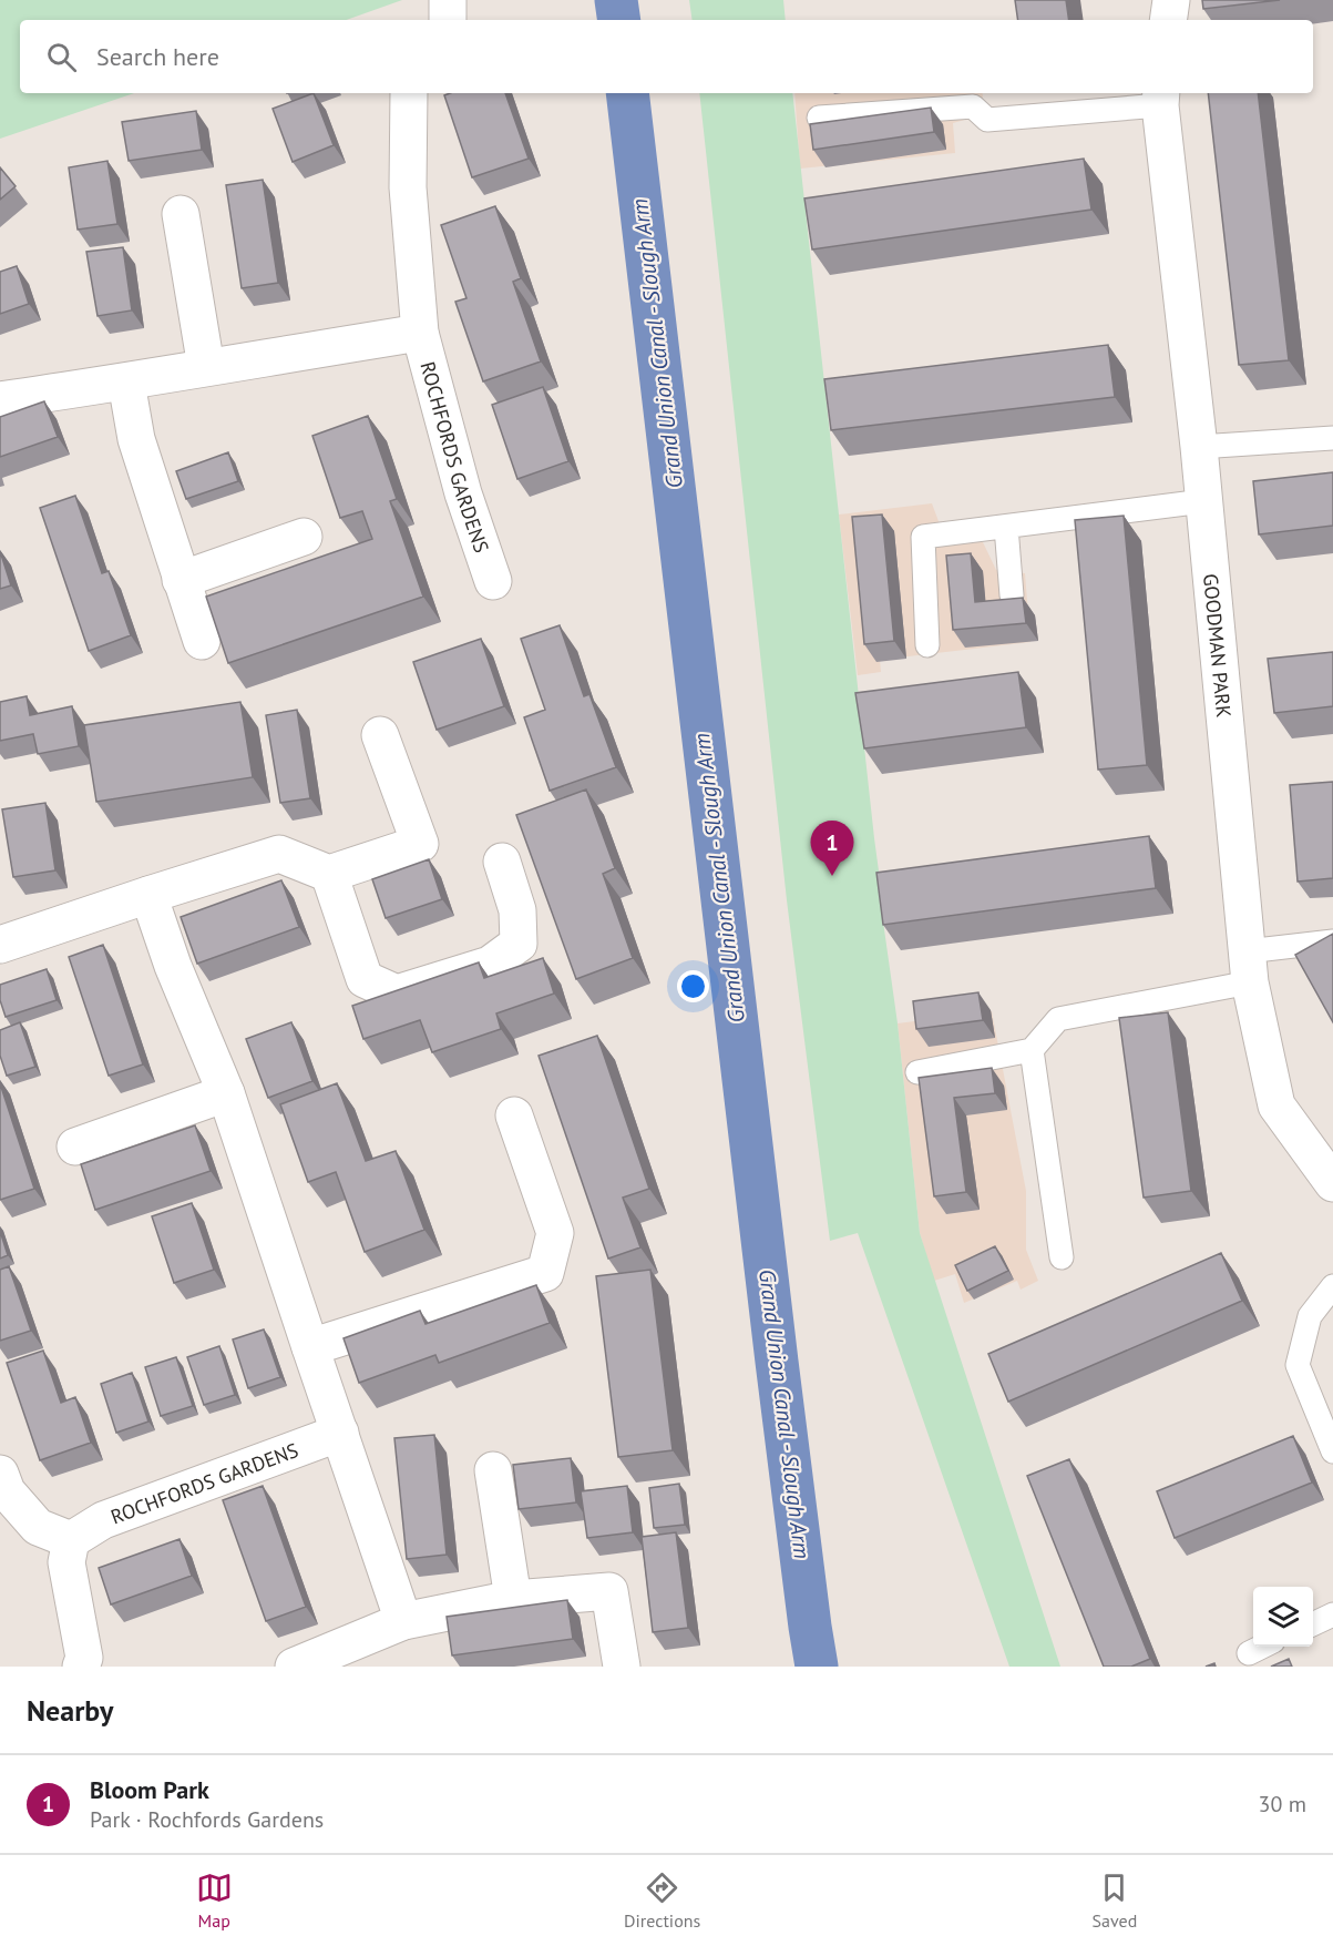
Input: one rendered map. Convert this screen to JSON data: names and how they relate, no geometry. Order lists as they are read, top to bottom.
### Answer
{
  "streets": {
    "street": ["ROCHFORDS GARDENS", "GOODMAN PARK"]
  },
  "water": ["Grand Union Canal - Slough Arm"],
  "page": {
    "search": "Search here",
    "pins": "1",
    "heading": "Nearby",
    "list": [
      {
        "mark": "1",
        "name": "Bloom Park",
        "note": "Park · Rochfords Gardens",
        "value": "30 m"
      }
    ],
    "nav": ["Map", "Directions", "Saved"]
  }
}
